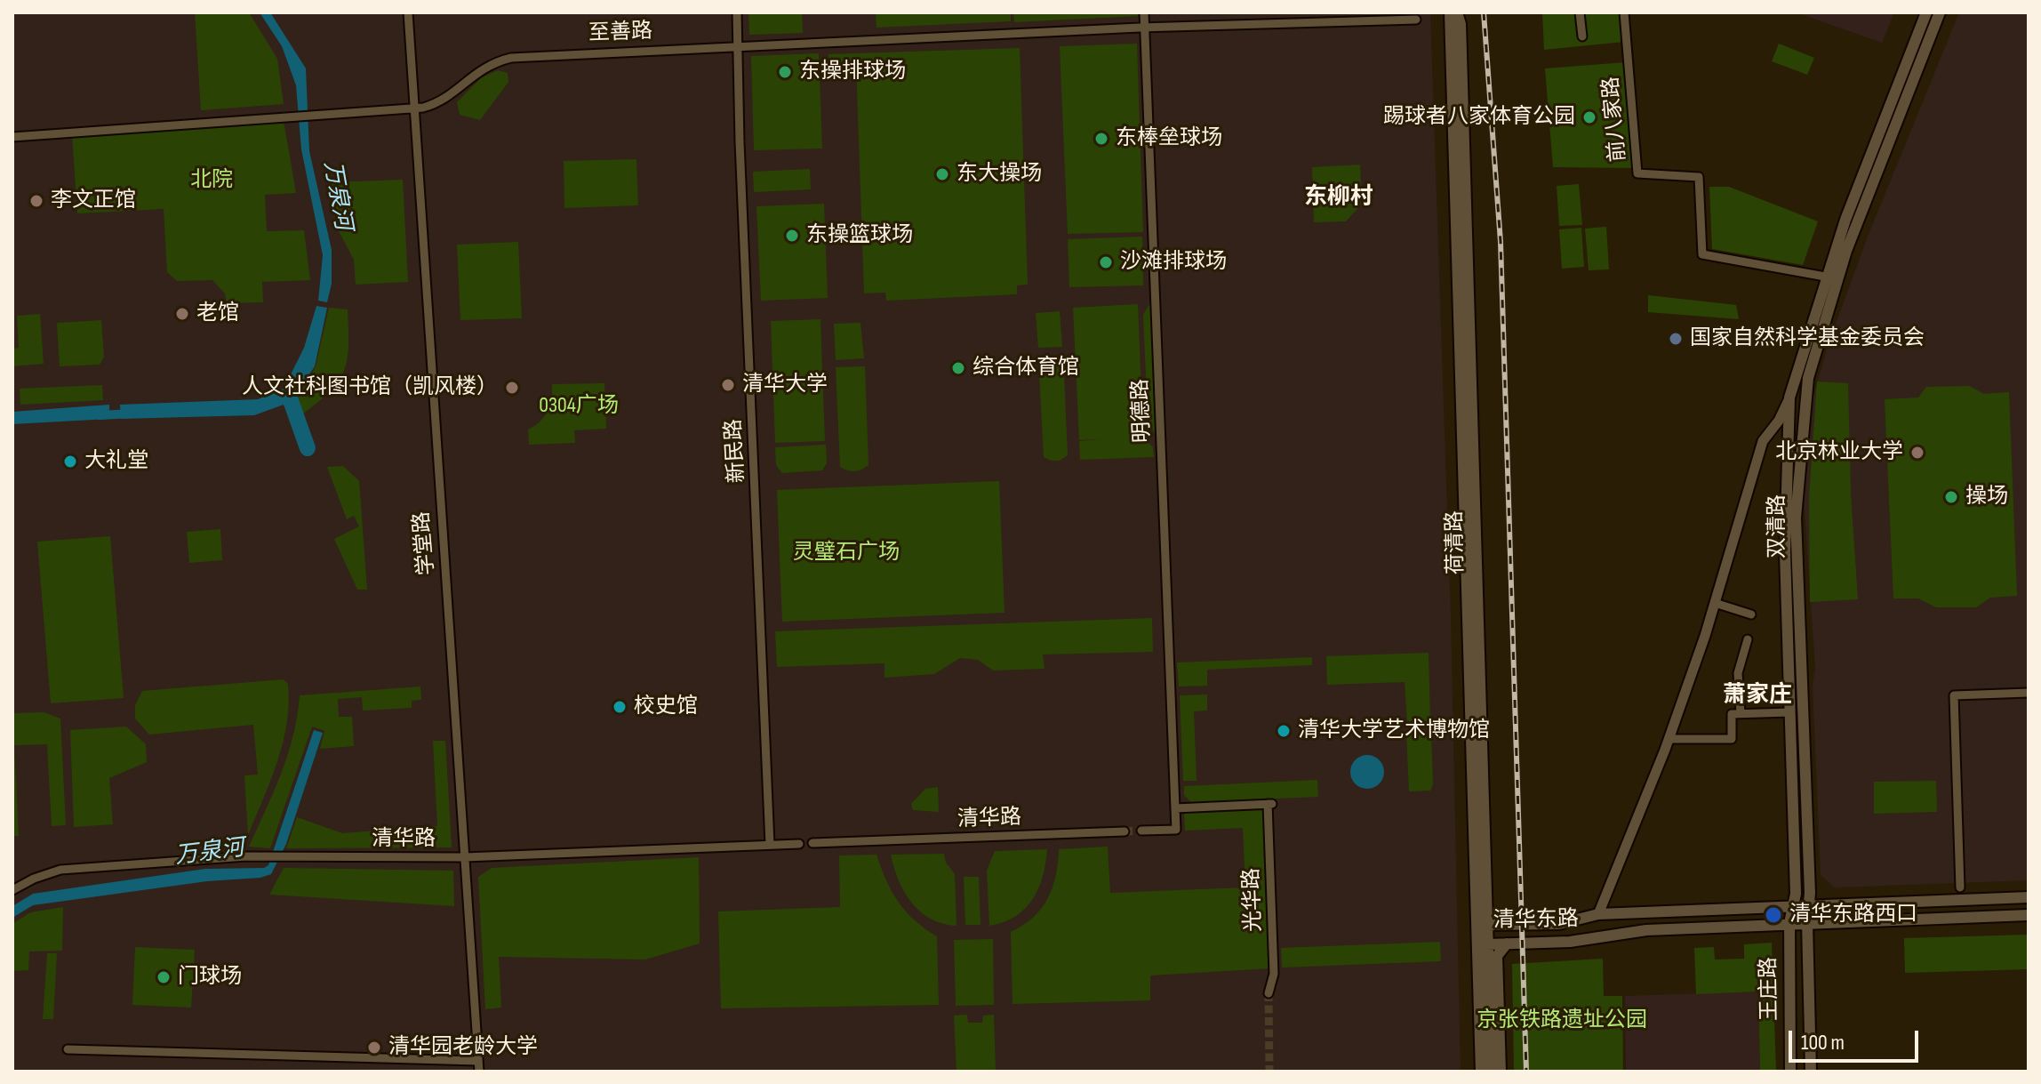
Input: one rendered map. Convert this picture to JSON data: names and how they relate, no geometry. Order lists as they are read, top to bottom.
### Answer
{
  "streets": {
    "main road": [
      "双清路",
      "荷清路",
      "清华东路",
      "王庄路"
    ],
    "street": [
      "至善路",
      "前八家路",
      "明德路",
      "新民路",
      "学堂路",
      "清华路",
      "光华路"
    ]
  },
  "crossings": [
    ["至善路", "明德路"],
    ["至善路", "新民路"],
    ["至善路", "学堂路"],
    ["前八家路", "双清路"],
    ["明德路", "光华路"],
    ["新民路", "清华路"],
    ["双清路", "清华东路"],
    ["双清路", "王庄路"],
    ["荷清路", "清华东路"],
    ["学堂路", "清华路"],
    ["清华东路", "王庄路"]
  ],
  "districts": ["东柳村", "萧家庄"],
  "water": ["万泉河"],
  "parks": [
    "北院",
    "0304广场",
    "灵璧石广场",
    "京张铁路遗址公园"
  ],
  "places": [
    "东操排球场",
    "踢球者八家体育公园",
    "东棒垒球场",
    "东大操场",
    "李文正馆",
    "东操篮球场",
    "沙滩排球场",
    "老馆",
    "国家自然科学基金委员会",
    "综合体育馆",
    "清华大学",
    "人文社科图书馆（凯风楼）",
    "北京林业大学",
    "大礼堂",
    "操场",
    "校史馆",
    "清华大学艺术博物馆",
    "清华东路西口",
    "门球场",
    "清华园老龄大学"
  ],
  "scale_bar": "100 m"
}
